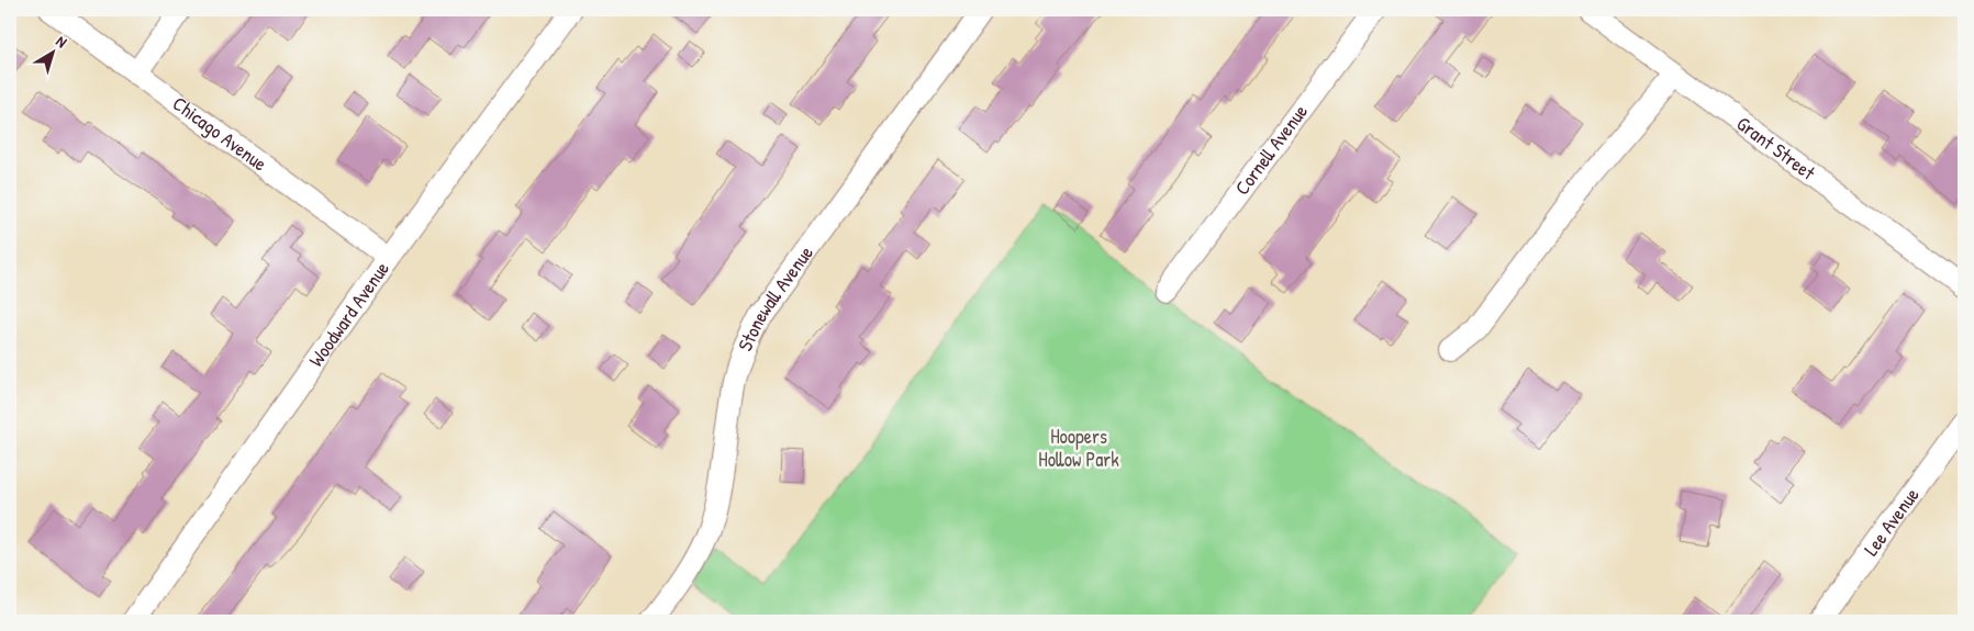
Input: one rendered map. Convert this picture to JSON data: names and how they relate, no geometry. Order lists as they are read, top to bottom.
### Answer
{
  "streets": {
    "street": [
      "Chicago Avenue",
      "Grant Street",
      "Cornell Avenue",
      "Stonewall Avenue",
      "Woodward Avenue",
      "Lee Avenue"
    ]
  },
  "crossings": [
    ["Chicago Avenue", "Woodward Avenue"]
  ],
  "parks": ["Hoopers Hollow Park"],
  "north": "top right"
}
